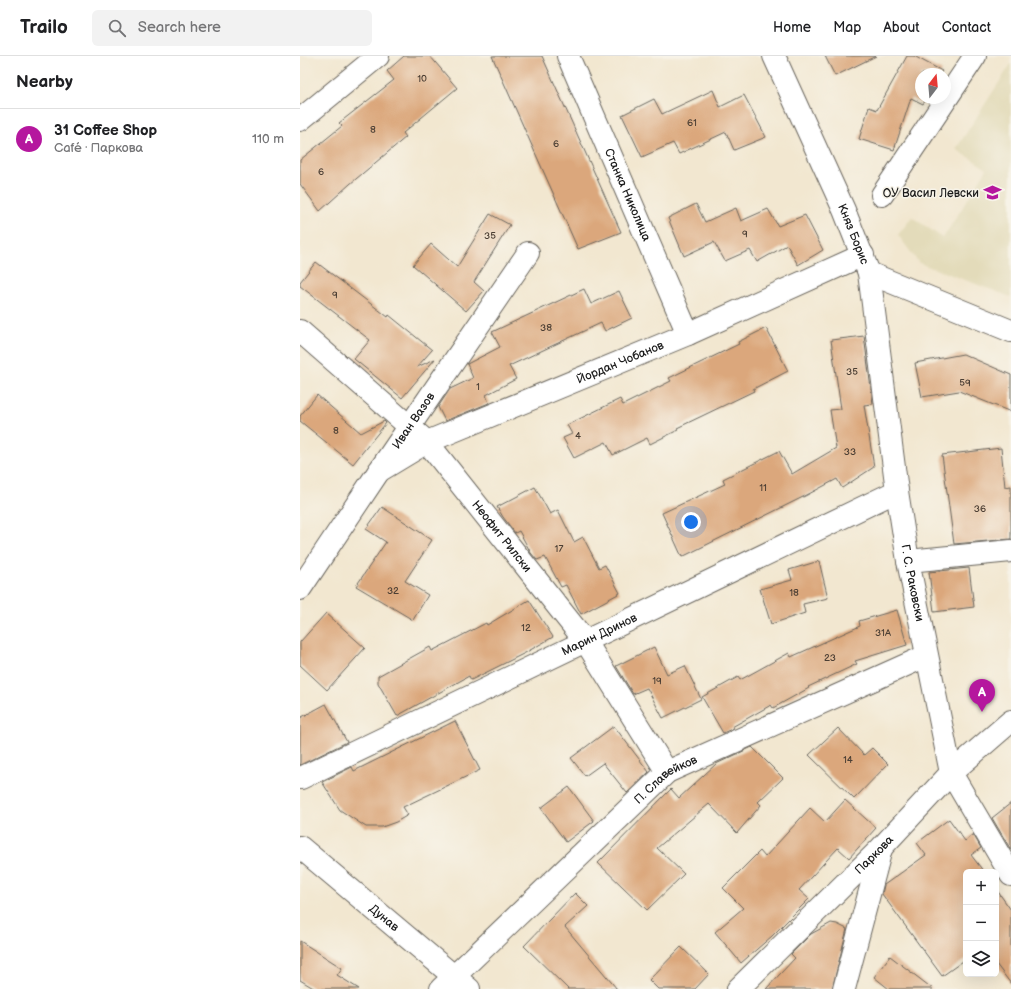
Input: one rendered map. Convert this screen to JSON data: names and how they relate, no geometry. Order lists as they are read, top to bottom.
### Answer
{
  "streets": {
    "street": [
      "Станка Николица",
      "Княз Борис",
      "Йордан Чобанов",
      "Иван Вазов",
      "Неофит Рилски",
      "Г. С. Раковски",
      "Марин Дринов",
      "П. Славейков",
      "Паркова",
      "Дунав"
    ]
  },
  "crossings": [
    ["Станка Николица", "Йордан Чобанов"],
    ["Княз Борис", "Йордан Чобанов"],
    ["Княз Борис", "Г. С. Раковски"],
    ["Йордан Чобанов", "Иван Вазов"],
    ["Йордан Чобанов", "Неофит Рилски"],
    ["Йордан Чобанов", "Г. С. Раковски"],
    ["Иван Вазов", "Неофит Рилски"],
    ["Неофит Рилски", "Марин Дринов"],
    ["Неофит Рилски", "П. Славейков"],
    ["Г. С. Раковски", "Марин Дринов"],
    ["Г. С. Раковски", "П. Славейков"],
    ["Г. С. Раковски", "Паркова"],
    ["П. Славейков", "Дунав"]
  ],
  "places": {
    "school or university": ["ОУ Васил Левски"]
  },
  "house_numbers": [
    "10",
    "61",
    "8",
    "6",
    "6",
    "9",
    "35",
    "9",
    "38",
    "35",
    "59",
    "1",
    "8",
    "4",
    "33",
    "11",
    "36",
    "17",
    "32",
    "18",
    "12",
    "31А",
    "23",
    "19",
    "14"
  ],
  "north": "top",
  "page": {
    "header": "Trailo",
    "search": "Search here",
    "nav": [
      "Home",
      "Map",
      "About",
      "Contact"
    ],
    "heading": "Nearby",
    "list": [
      {
        "mark": "A",
        "name": "31 Coffee Shop",
        "note": "Café · Паркова",
        "value": "110 m"
      }
    ],
    "pins": "A",
    "map_buttons": ["+", "−"]
  }
}
